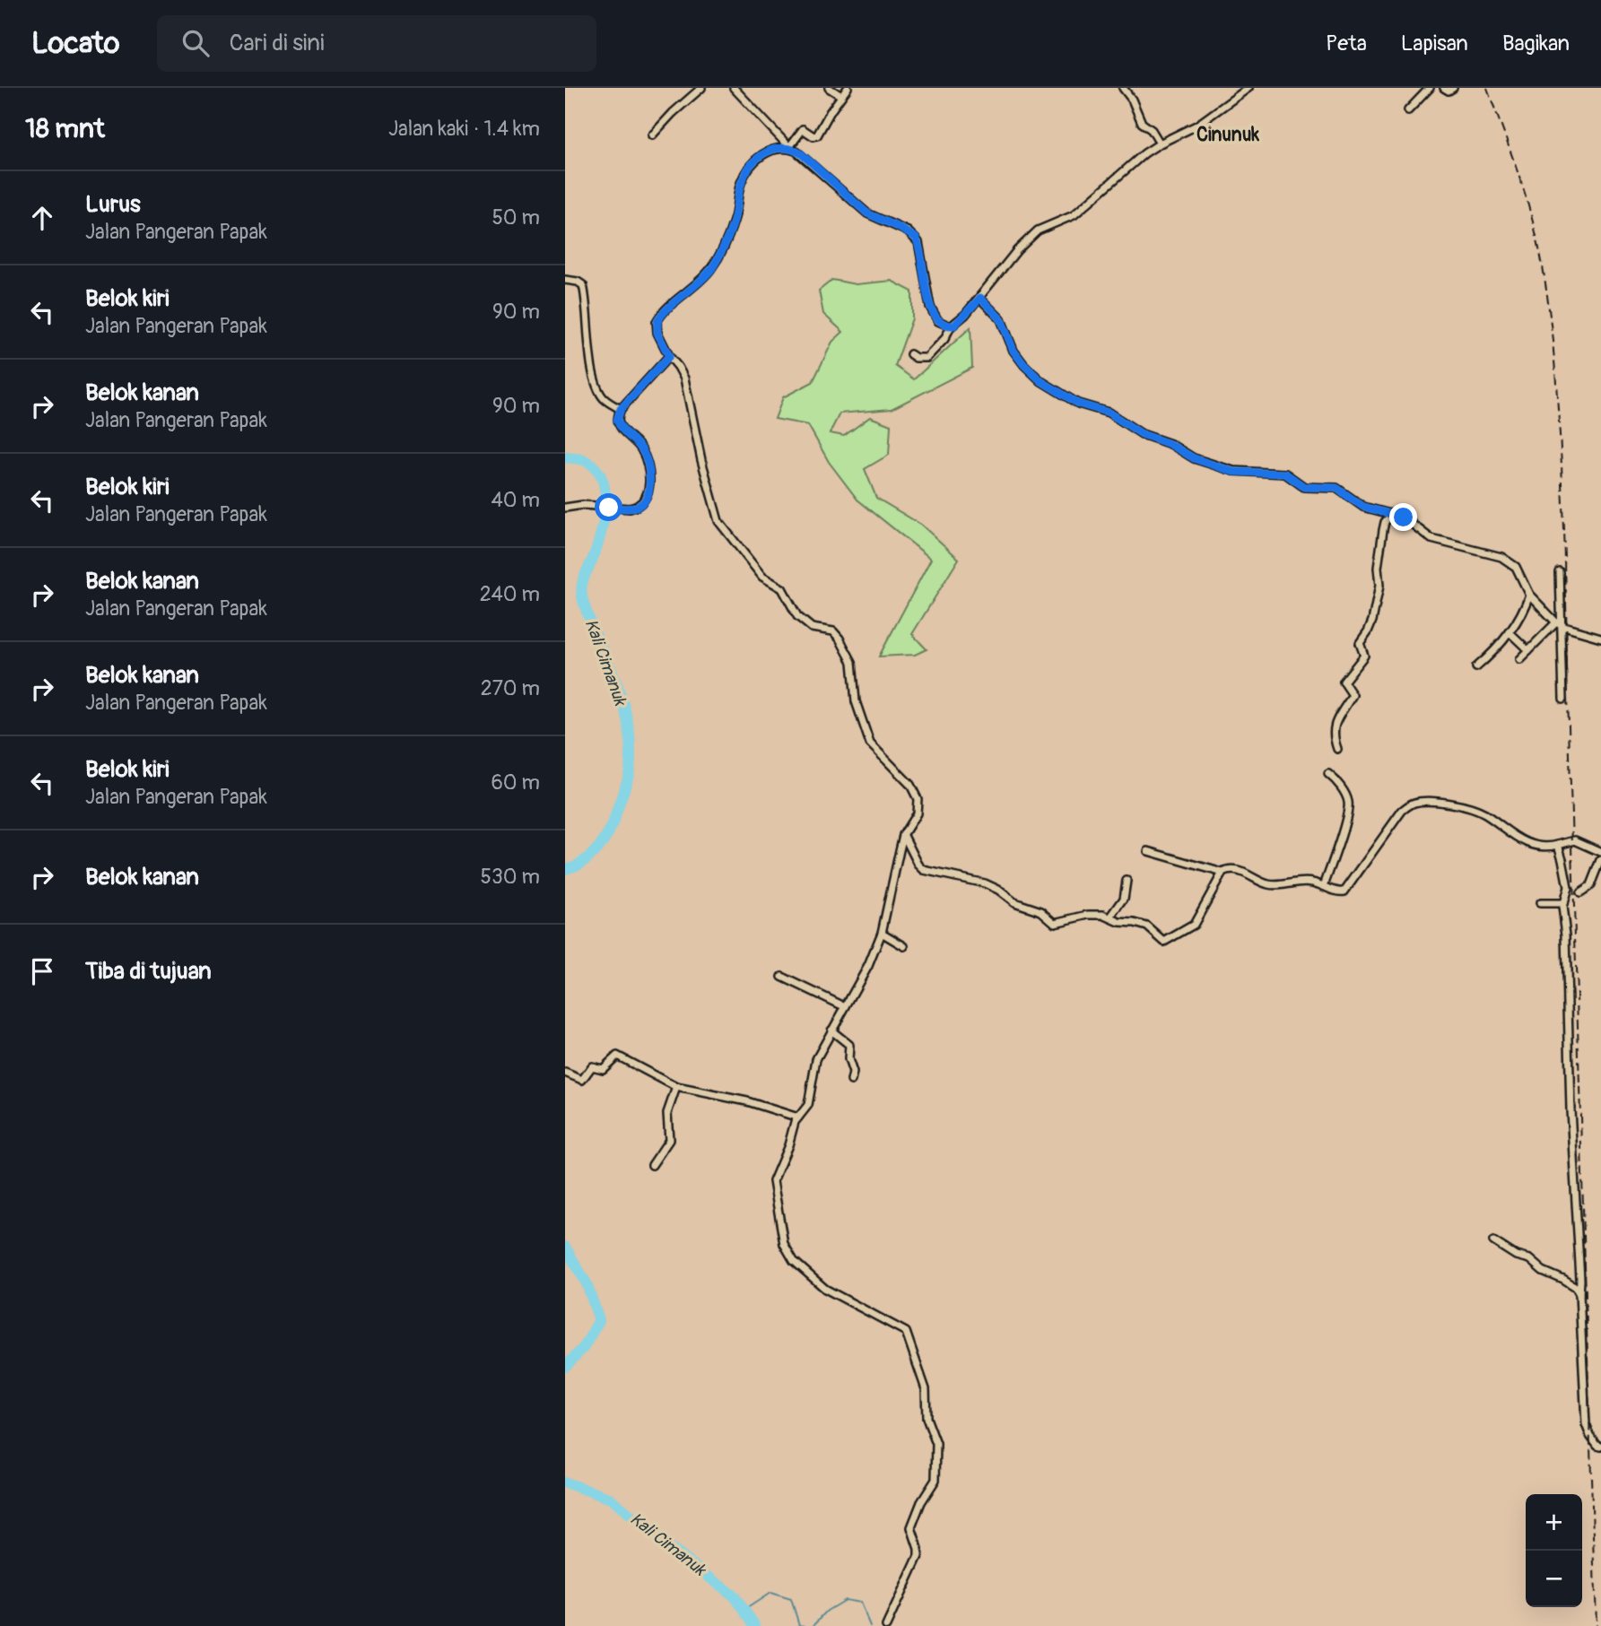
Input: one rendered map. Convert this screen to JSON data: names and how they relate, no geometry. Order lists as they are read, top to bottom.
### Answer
{
  "districts": ["Cinunuk"],
  "water": ["Kali Cimanuk"],
  "page": {
    "header": "Locato",
    "search": "Cari di sini",
    "nav": ["Peta", "Lapisan", "Bagikan"],
    "heading": ["18 mnt", "Jalan kaki · 1.4 km"],
    "list": [
      ["Lurus", "Jalan Pangeran Papak", "50 m"],
      ["Belok kiri", "Jalan Pangeran Papak", "90 m"],
      ["Belok kanan", "Jalan Pangeran Papak", "90 m"],
      ["Belok kiri", "Jalan Pangeran Papak", "40 m"],
      ["Belok kanan", "Jalan Pangeran Papak", "240 m"],
      ["Belok kanan", "Jalan Pangeran Papak", "270 m"],
      ["Belok kiri", "Jalan Pangeran Papak", "60 m"],
      ["Belok kanan", "530 m"],
      "Tiba di tujuan"
    ],
    "map_buttons": ["+", "−"]
  }
}
